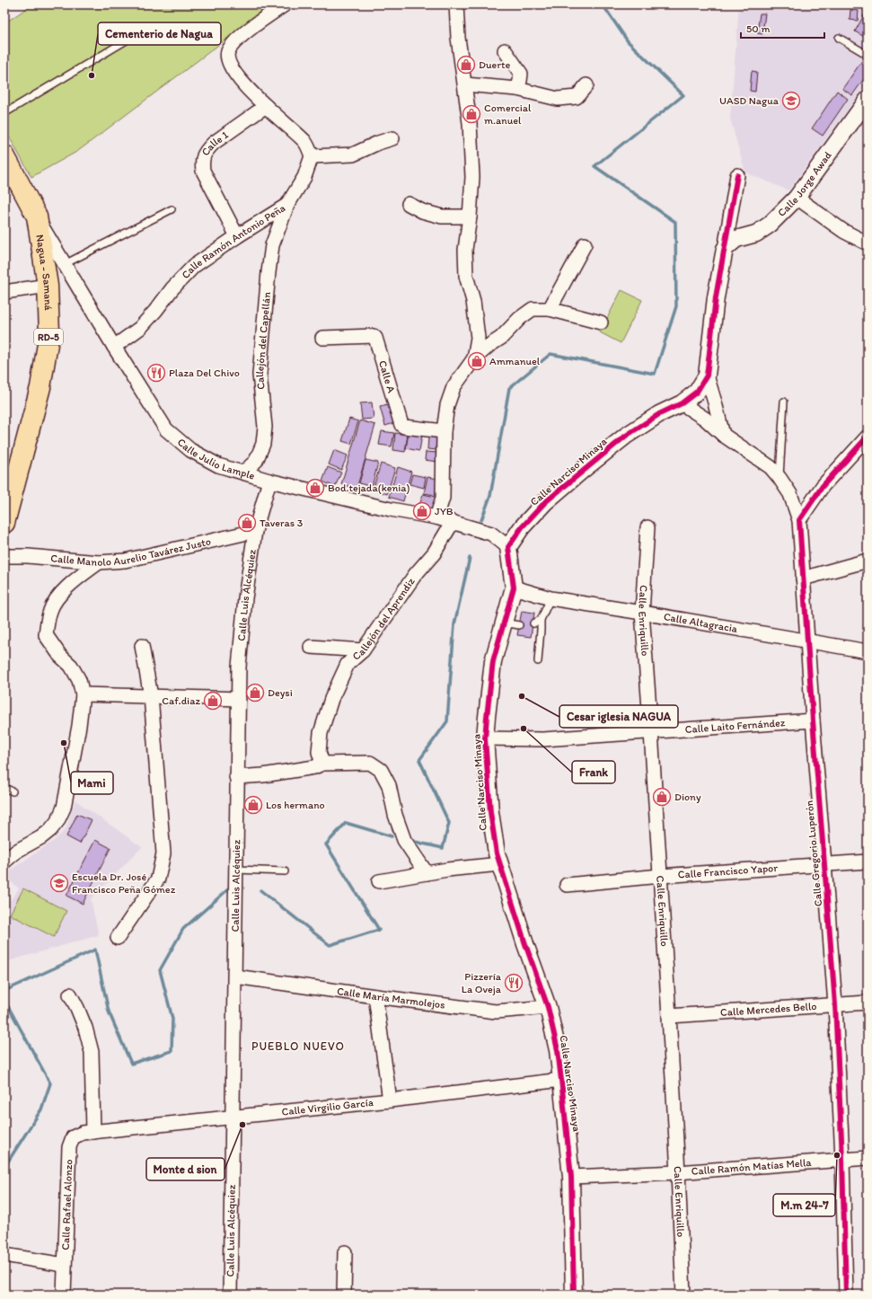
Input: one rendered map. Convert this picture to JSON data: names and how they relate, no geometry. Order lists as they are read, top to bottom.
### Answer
{
  "streets": {
    "main road": ["Nagua - Samaná", "RD-5"],
    "street": [
      "Calle 1",
      "Calle Jorge Awad",
      "Calle Ramón Antonio Peña",
      "Callejón del Capellán",
      "Calle A",
      "Calle Julio Lample",
      "Calle Narciso Minaya",
      "Calle Manolo Aurelio Tavárez Justo",
      "Calle Luis Alcéquiez",
      "Callejón del Aprendiz",
      "Calle Enriquillo",
      "Calle Altagracia",
      "Calle Laito Fernández",
      "Calle Gregorio Luperón",
      "Calle Francisco Yapor",
      "Calle María Marmolejos",
      "Calle Mercedes Bello",
      "Calle Virgilio García",
      "Calle Ramón Matías Mella",
      "Calle Rafael Alonzo"
    ]
  },
  "crossings": [
    ["Calle 1", "Calle Ramón Antonio Peña"],
    ["Calle 1", "Callejón del Capellán"],
    ["Calle Jorge Awad", "Calle Narciso Minaya"],
    ["Calle Ramón Antonio Peña", "Callejón del Capellán"],
    ["Calle Ramón Antonio Peña", "Calle Julio Lample"],
    ["Nagua - Samaná", "Calle Julio Lample"],
    ["Callejón del Capellán", "Calle Julio Lample"],
    ["Calle Julio Lample", "Calle Narciso Minaya"],
    ["Calle Julio Lample", "Calle Luis Alcéquiez"],
    ["Calle Julio Lample", "Callejón del Aprendiz"],
    ["Calle Narciso Minaya", "Calle Altagracia"],
    ["Calle Narciso Minaya", "Calle Laito Fernández"],
    ["Calle Narciso Minaya", "Calle Gregorio Luperón"],
    ["Calle Narciso Minaya", "Calle María Marmolejos"],
    ["Calle Narciso Minaya", "Calle Virgilio García"],
    ["Calle Narciso Minaya", "Calle Ramón Matías Mella"],
    ["Calle Manolo Aurelio Tavárez Justo", "Calle Luis Alcéquiez"],
    ["Calle Luis Alcéquiez", "Calle María Marmolejos"],
    ["Calle Luis Alcéquiez", "Calle Virgilio García"],
    ["Calle Enriquillo", "Calle Altagracia"],
    ["Calle Enriquillo", "Calle Laito Fernández"],
    ["Calle Enriquillo", "Calle Francisco Yapor"],
    ["Calle Enriquillo", "Calle Mercedes Bello"],
    ["Calle Enriquillo", "Calle Ramón Matías Mella"],
    ["Calle Altagracia", "Calle Gregorio Luperón"],
    ["Calle Laito Fernández", "Calle Gregorio Luperón"],
    ["Calle Gregorio Luperón", "Calle Francisco Yapor"],
    ["Calle Gregorio Luperón", "Calle Mercedes Bello"],
    ["Calle Gregorio Luperón", "Calle Ramón Matías Mella"],
    ["Calle Virgilio García", "Calle Rafael Alonzo"]
  ],
  "districts": ["PUEBLO NUEVO"],
  "places": {
    "shop": [
      "Duerte",
      "Comercial m.anuel",
      "Ammanuel",
      "Bod.tejada(kenia)",
      "JYB",
      "Taveras 3",
      "Deysi",
      "Caf.diaz",
      "Diony",
      "Los hermano"
    ],
    "other": [
      "Cementerio de Nagua",
      "Cesar iglesia NAGUA",
      "Frank",
      "Mami",
      "Monte d sion",
      "M.m 24-7"
    ],
    "school or university": ["UASD Nagua", "Escuela Dr. José Francisco Peña Gómez"],
    "restaurant": ["Plaza Del Chivo", "Pizzería La Oveja"]
  },
  "scale_bar": "50 m"
}
